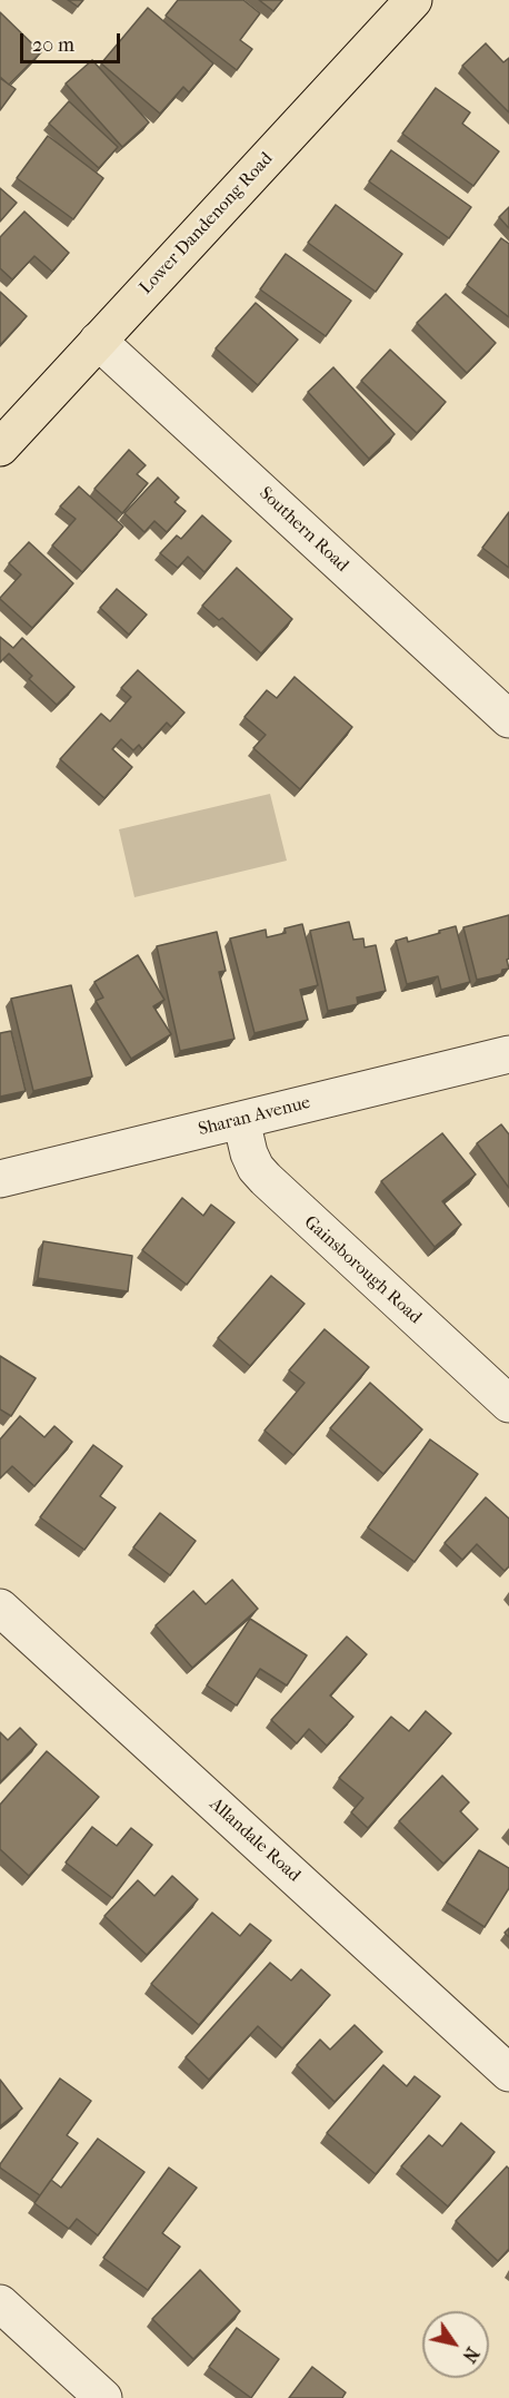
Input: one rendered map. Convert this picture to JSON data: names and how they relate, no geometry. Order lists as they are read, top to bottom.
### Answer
{
  "streets": {
    "highway": ["Lower Dandenong Road"],
    "street": [
      "Southern Road",
      "Sharan Avenue",
      "Gainsborough Road",
      "Allandale Road"
    ]
  },
  "crossings": [
    ["Lower Dandenong Road", "Southern Road"],
    ["Sharan Avenue", "Gainsborough Road"]
  ],
  "scale_bar": "20 m",
  "north": "bottom right"
}
